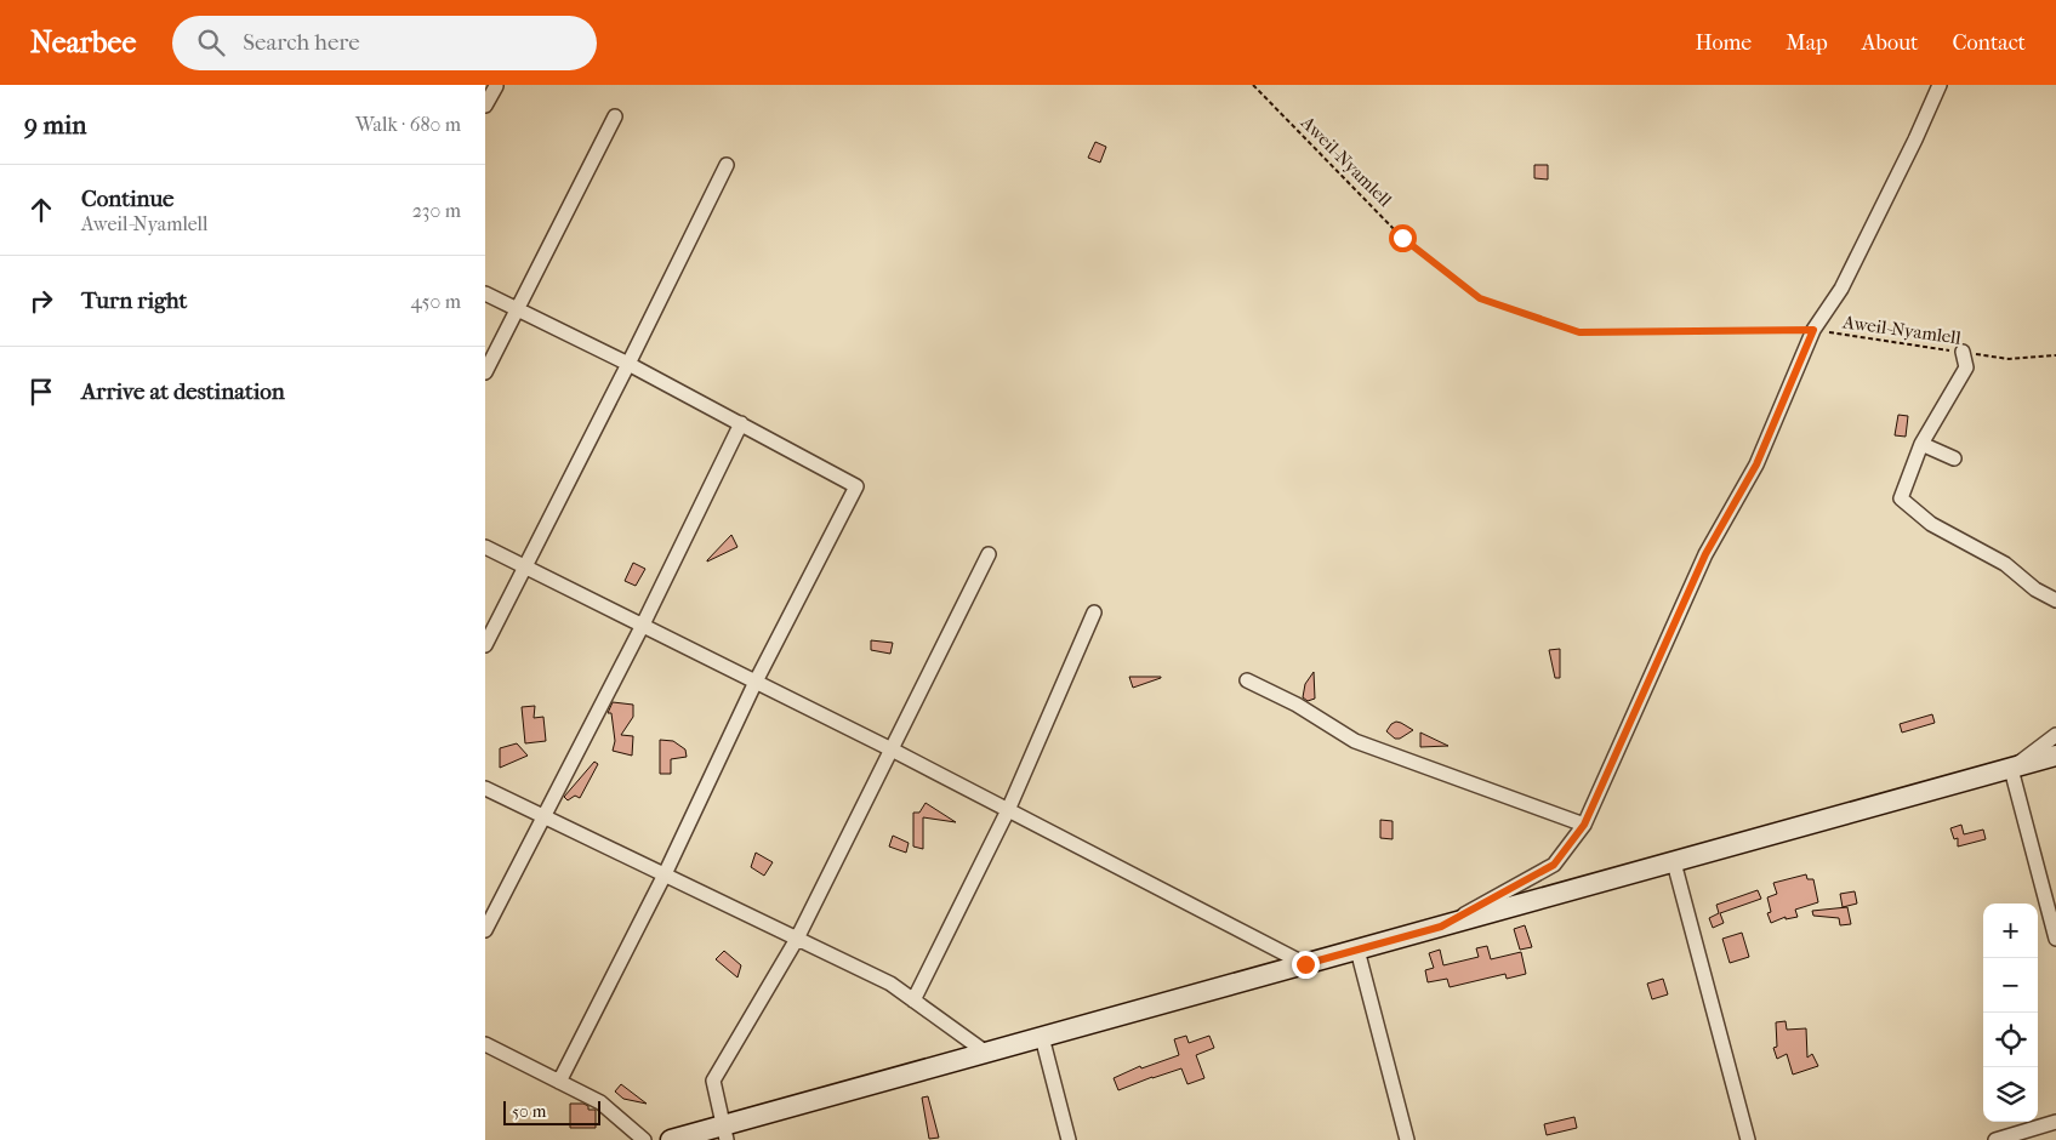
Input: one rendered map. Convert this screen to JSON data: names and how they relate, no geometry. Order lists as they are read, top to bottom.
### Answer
{
  "streets": {
    "path": ["Aweil-Nyamlell"]
  },
  "scale_bar": "50 m",
  "page": {
    "header": "Nearbee",
    "search": "Search here",
    "nav": [
      "Home",
      "Map",
      "About",
      "Contact"
    ],
    "heading": ["9 min", "Walk · 680 m"],
    "list": [
      ["Continue", "Aweil-Nyamlell", "230 m"],
      ["Turn right", "450 m"],
      "Arrive at destination"
    ],
    "map_buttons": ["+", "−"],
    "scale": "50 m"
  }
}
